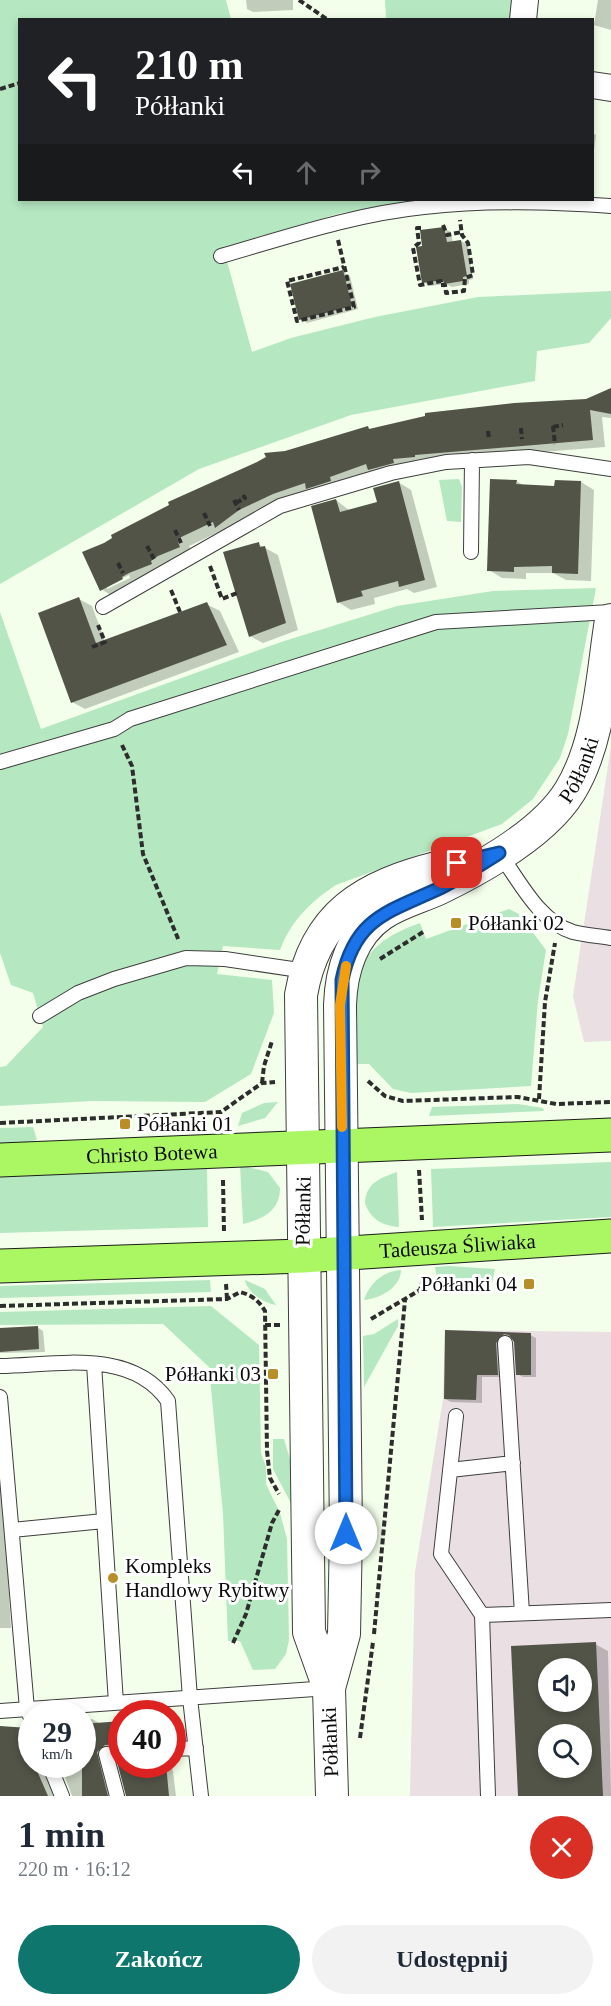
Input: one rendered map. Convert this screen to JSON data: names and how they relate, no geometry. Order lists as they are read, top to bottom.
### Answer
{
  "streets": {
    "main road": ["Christo Botewa", "Tadeusza Śliwiaka"],
    "street": ["Półłanki"]
  },
  "crossings": [
    ["Półłanki", "Christo Botewa"],
    ["Półłanki", "Tadeusza Śliwiaka"]
  ],
  "places": {
    "transit": [
      "Półłanki 02",
      "Półłanki 01",
      "Półłanki 04",
      "Półłanki 03"
    ],
    "other": ["Kompleks Handlowy Rybitwy"]
  },
  "page": {
    "turn": ["210 m", "Półłanki"],
    "speed": "29 km/h",
    "limit": "40",
    "heading": ["1 min", "220 m · 16:12"],
    "buttons": ["Zakończ", "Udostępnij"]
  }
}
